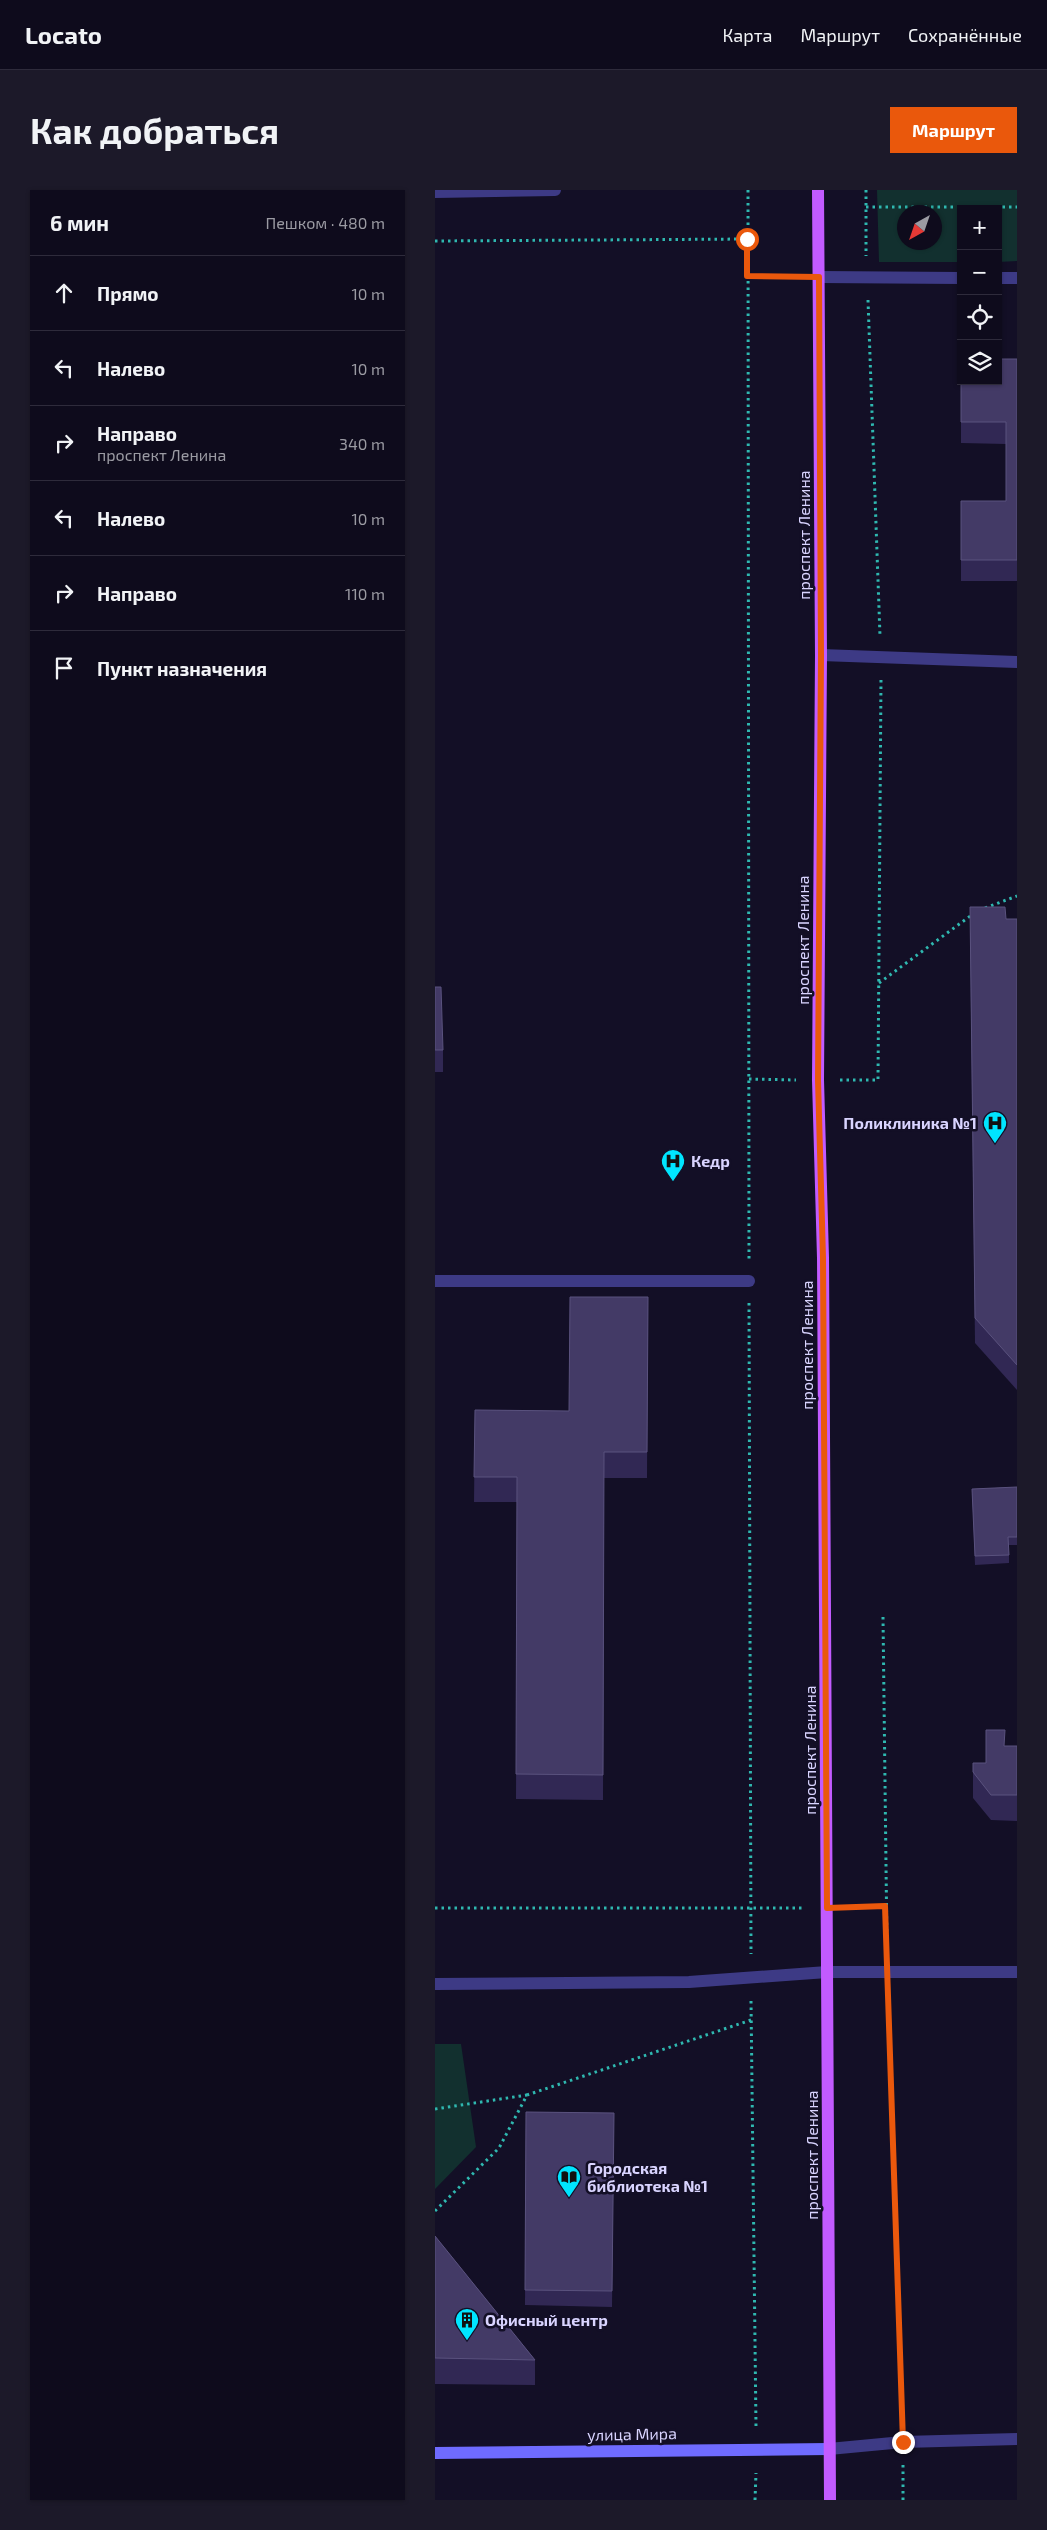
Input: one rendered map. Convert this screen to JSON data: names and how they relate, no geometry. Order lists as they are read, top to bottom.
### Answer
{
  "streets": {
    "main road": ["проспект Ленина", "улица Мира"]
  },
  "crossings": [
    ["проспект Ленина", "улица Мира"]
  ],
  "places": {
    "hospital": ["Поликлиника №1", "Кедр"],
    "library": ["Городская библиотека №1"],
    "building": ["Офисный центр"]
  },
  "north": "bottom left",
  "page": {
    "header": "Locato",
    "nav": ["Карта", "Маршрут", "Сохранённые"],
    "buttons": "Маршрут",
    "title": "Как добраться",
    "heading": ["6 мин", "Пешком · 480 m"],
    "map_buttons": ["+", "−"],
    "list": [
      ["Прямо", "10 m"],
      ["Налево", "10 m"],
      ["Направо", "проспект Ленина", "340 m"],
      ["Налево", "10 m"],
      ["Направо", "110 m"],
      "Пункт назначения"
    ]
  }
}
